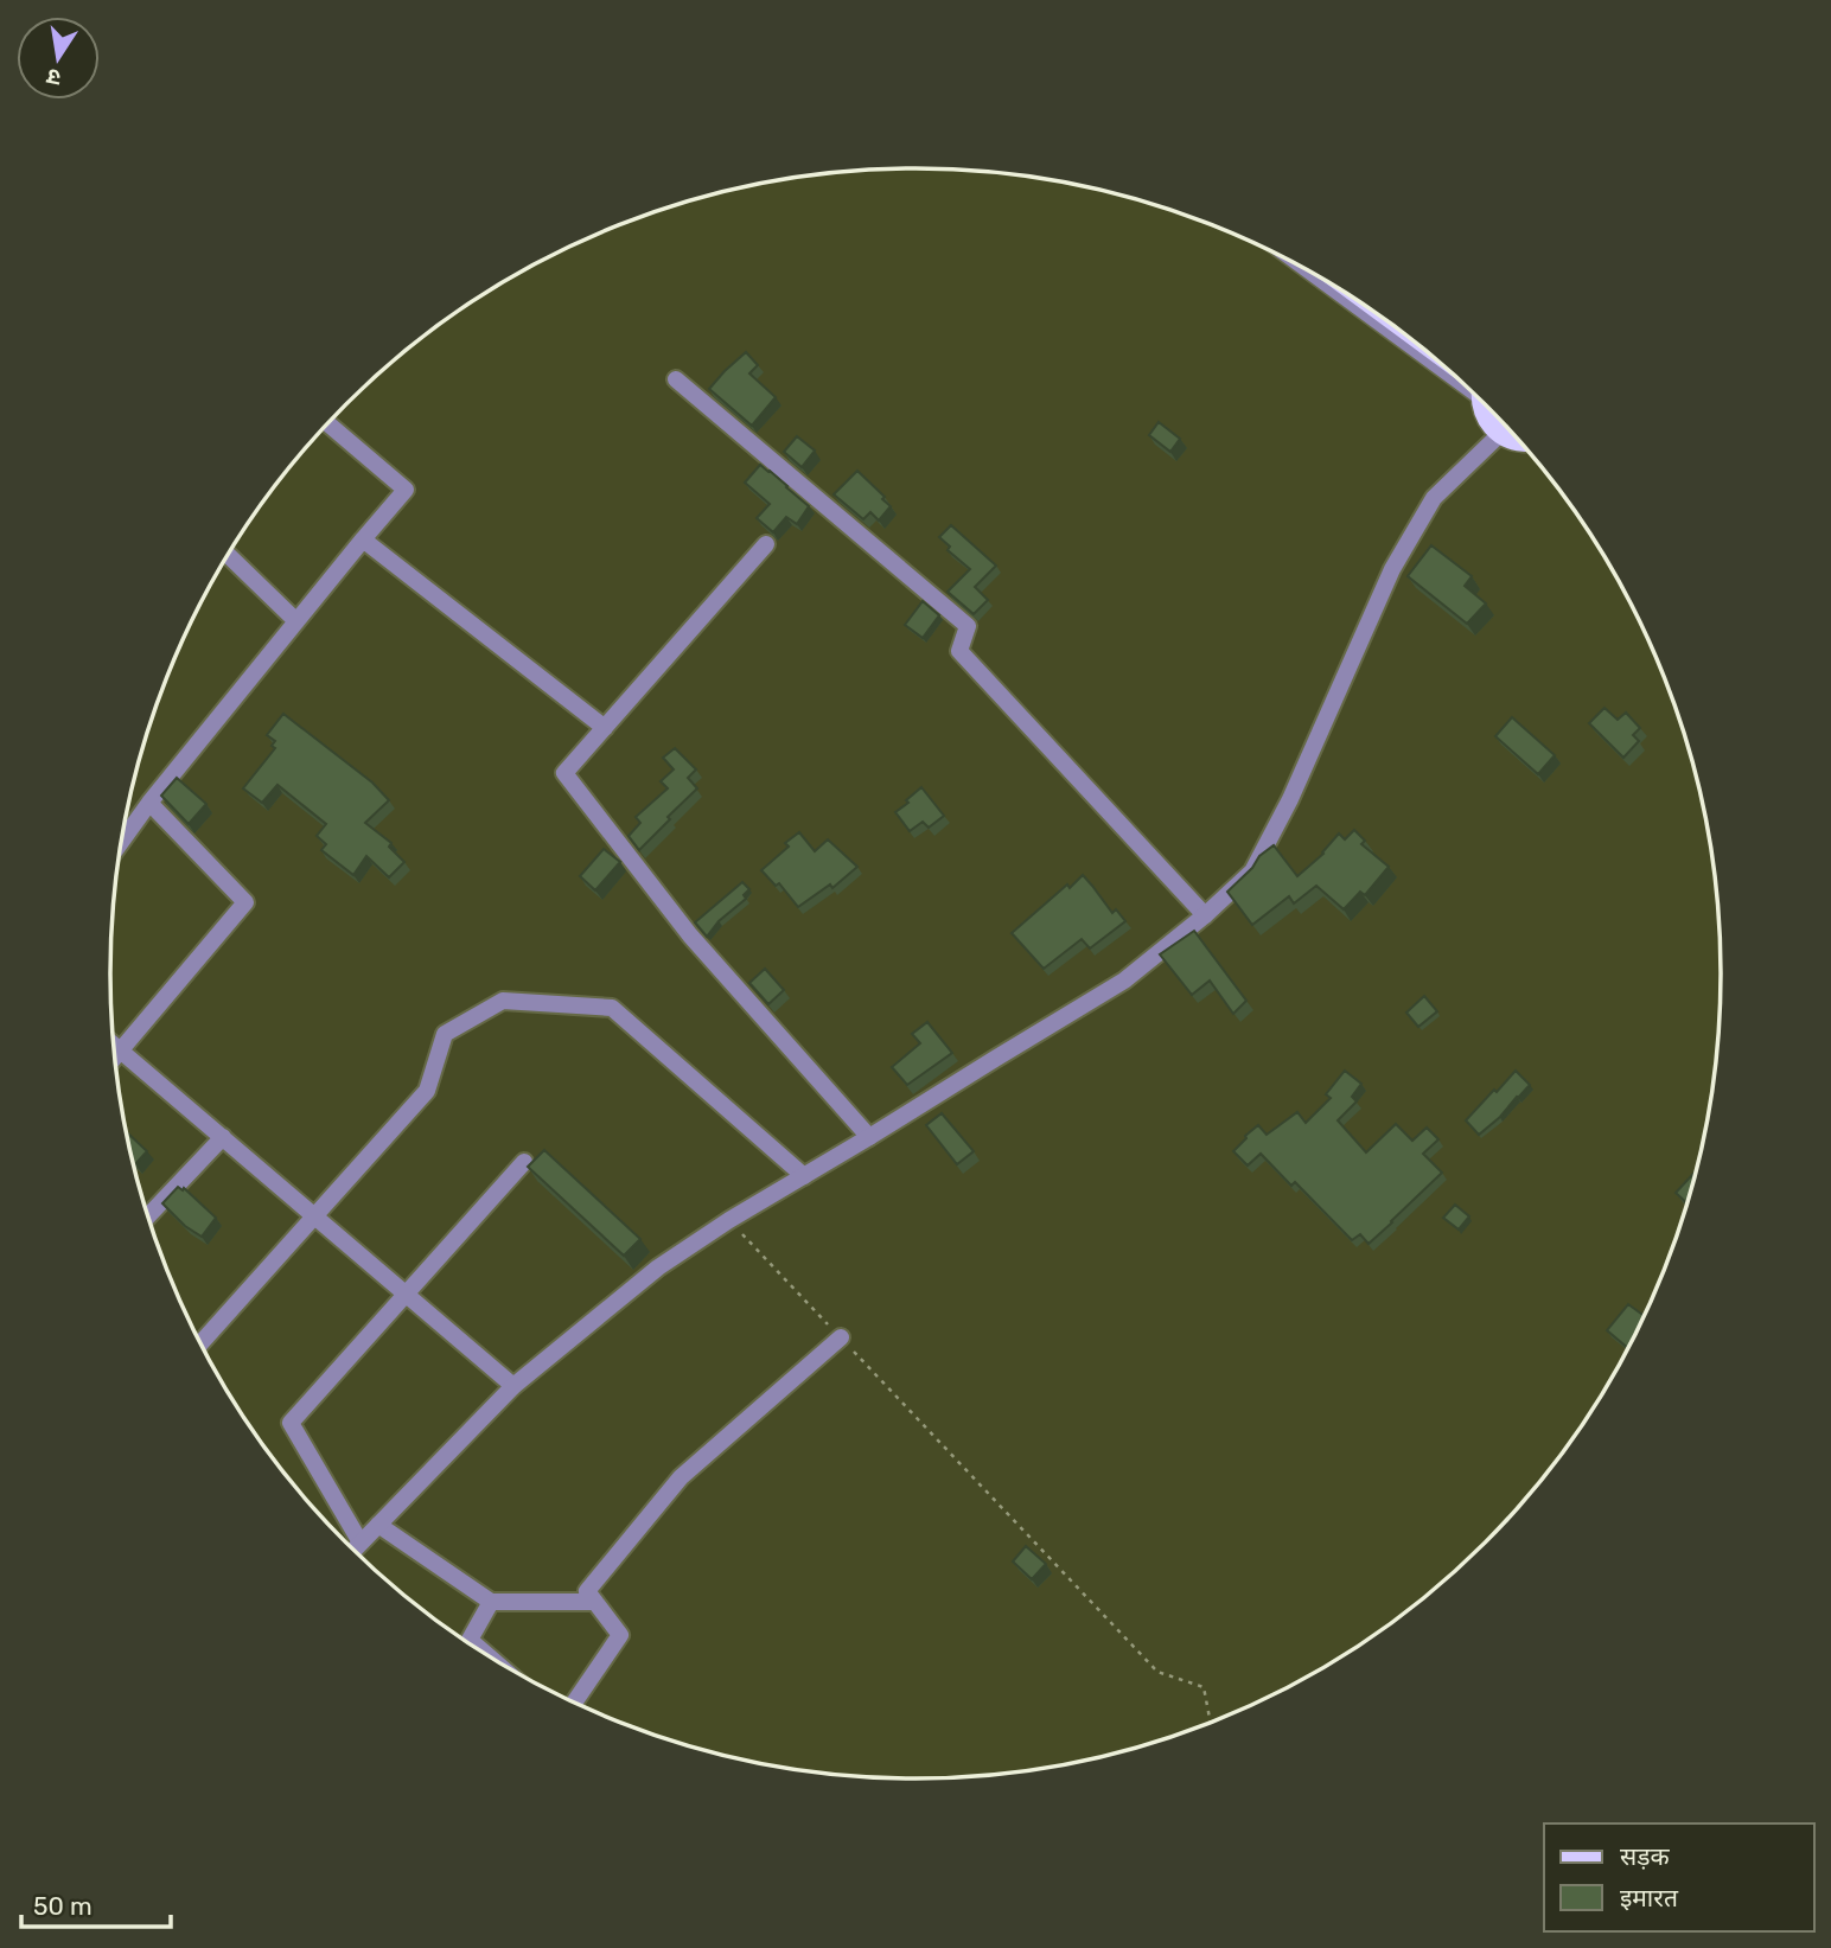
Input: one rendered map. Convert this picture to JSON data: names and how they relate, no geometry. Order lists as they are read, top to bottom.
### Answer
{
  "legend": ["सड़क", "इमारत"],
  "scale_bar": "50 m",
  "north": "bottom"
}
